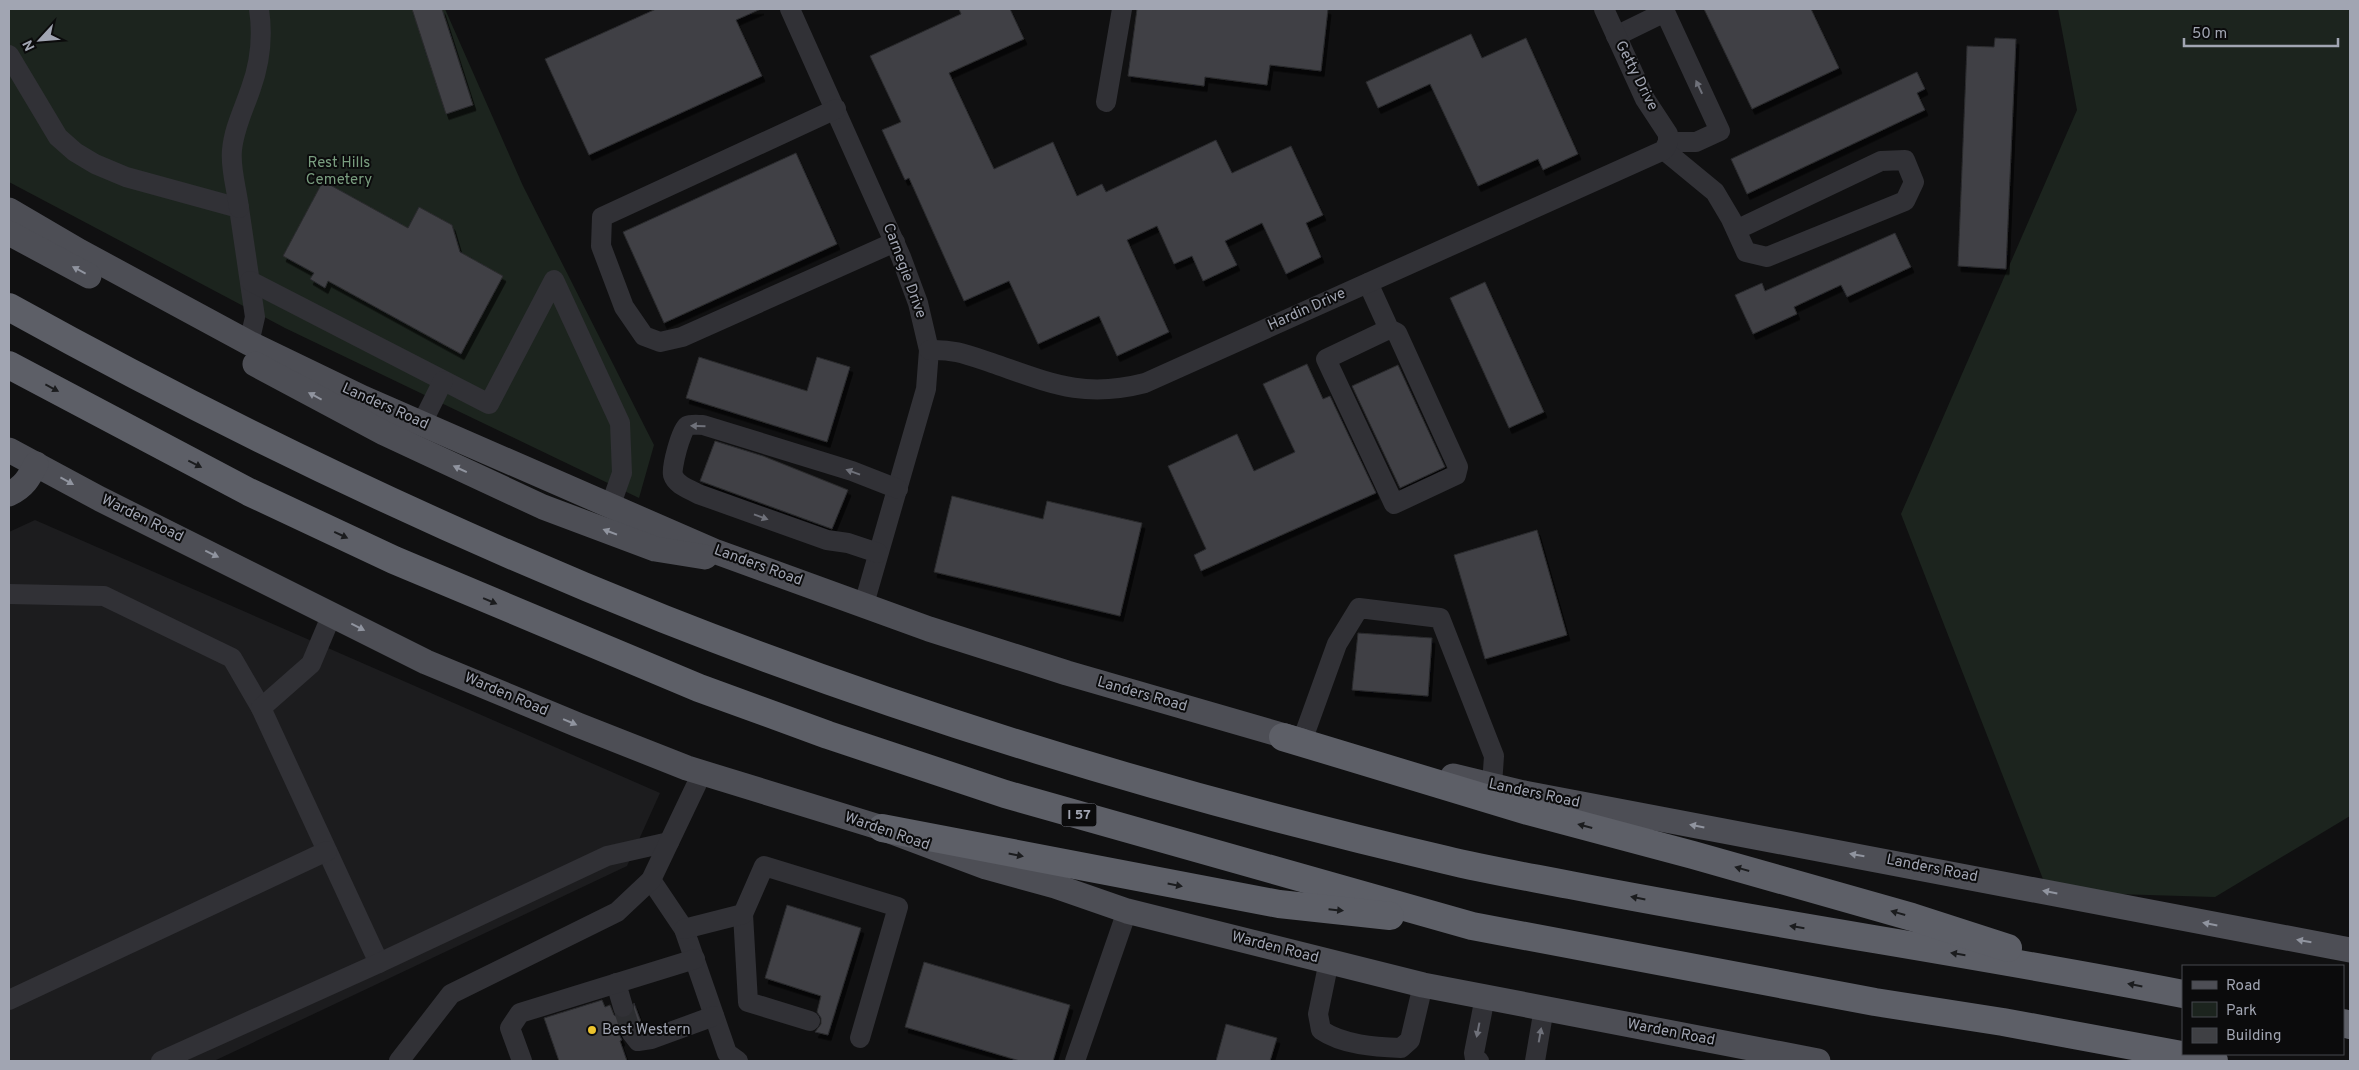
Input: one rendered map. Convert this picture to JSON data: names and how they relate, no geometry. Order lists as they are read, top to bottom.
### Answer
{
  "streets": {
    "highway": ["I 57"],
    "main road": ["Landers Road", "Warden Road"],
    "street": ["Getty Drive", "Carnegie Drive", "Hardin Drive"]
  },
  "crossings": [
    ["Getty Drive", "Hardin Drive"],
    ["Carnegie Drive", "Hardin Drive"],
    ["Carnegie Drive", "Landers Road"]
  ],
  "one_way": ["Landers Road"],
  "parks": ["Rest Hills Cemetery"],
  "places": ["Best Western"],
  "legend": ["Road", "Park", "Building"],
  "scale_bar": "50 m",
  "north": "bottom left"
}
